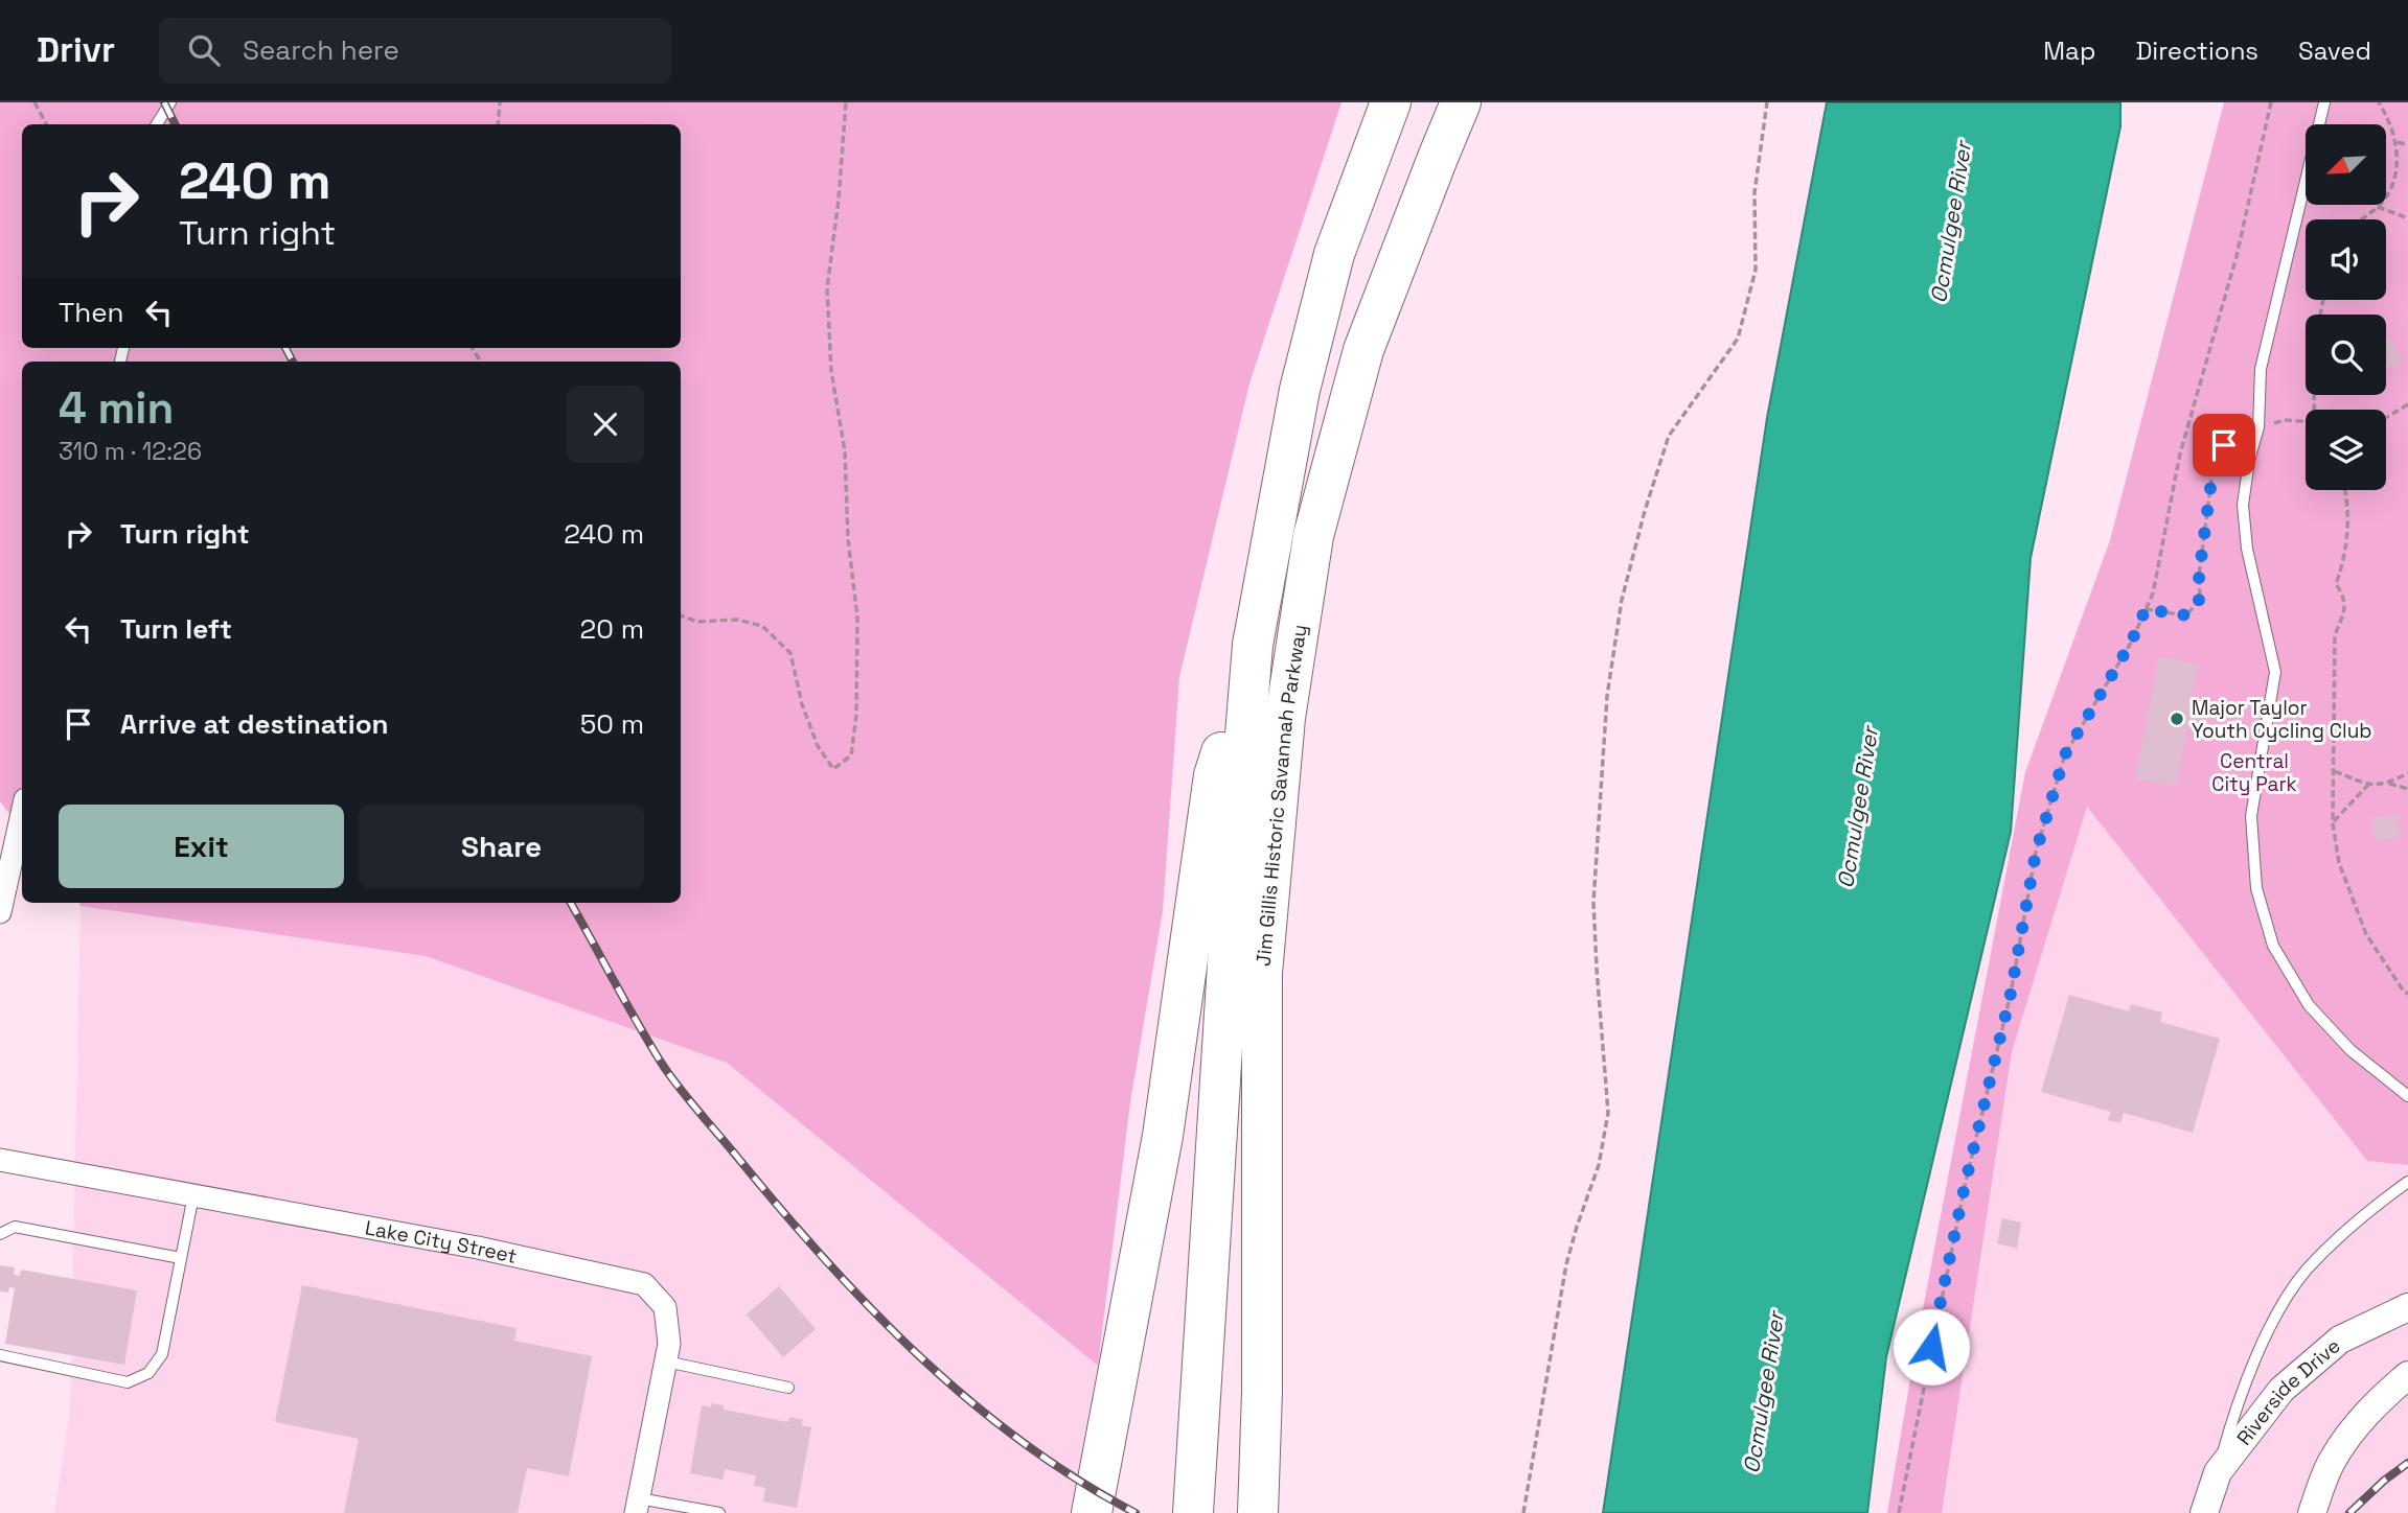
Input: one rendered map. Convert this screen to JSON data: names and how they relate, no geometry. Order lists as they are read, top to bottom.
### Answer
{
  "streets": {
    "highway": ["Jim Gillis Historic Savannah Parkway"],
    "street": ["Lake City Street", "Riverside Drive"]
  },
  "water": ["Ocmulgee River"],
  "parks": ["Central City Park"],
  "places": ["Major Taylor Youth Cycling Club"],
  "north": "bottom left",
  "page": {
    "header": "Drivr",
    "search": "Search here",
    "nav": ["Map", "Directions", "Saved"],
    "turn": ["240 m", "Turn right"],
    "then": "Then",
    "heading": ["4 min", "310 m · 12:26"],
    "list": [
      {
        "name": "Turn right",
        "value": "240 m"
      },
      {
        "name": "Turn left",
        "value": "20 m"
      },
      {
        "name": "Arrive at destination",
        "value": "50 m"
      }
    ],
    "buttons": ["Exit", "Share"]
  }
}
